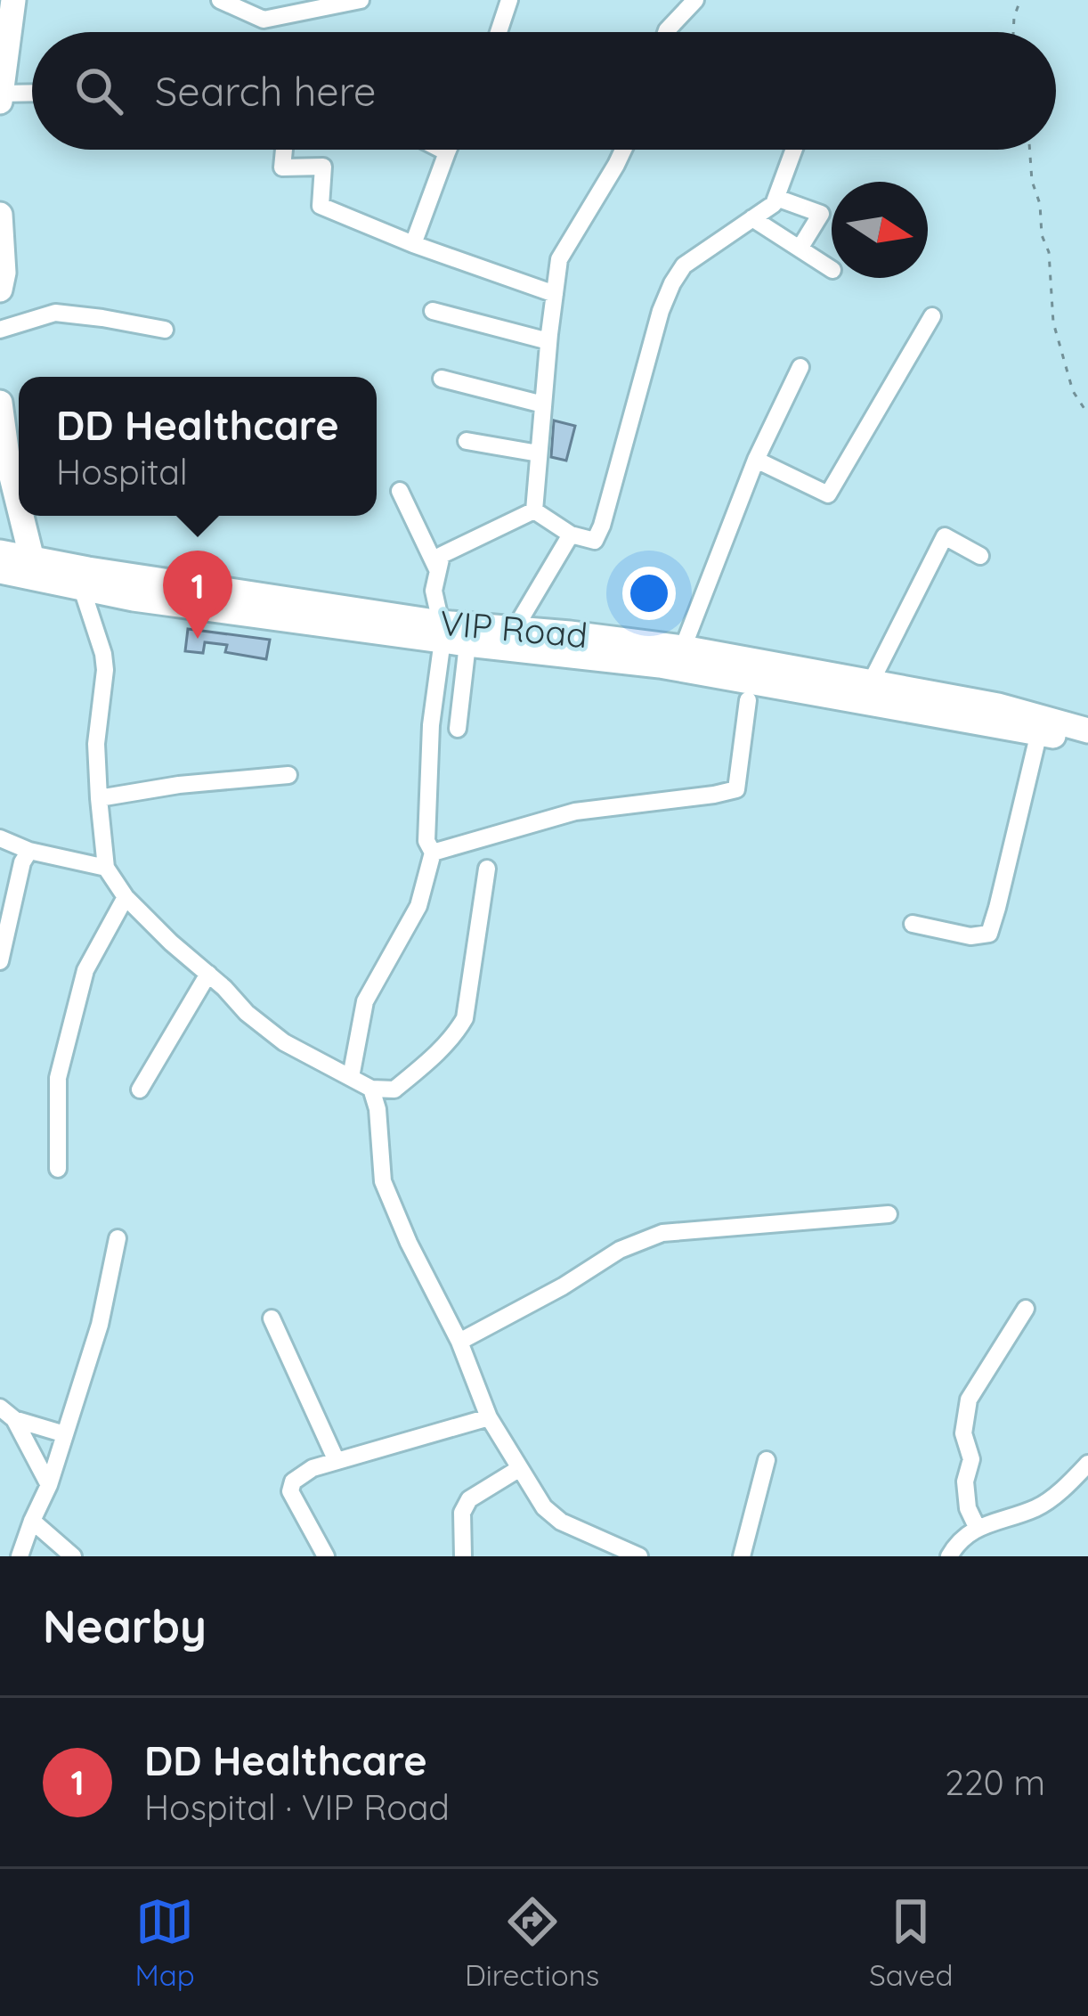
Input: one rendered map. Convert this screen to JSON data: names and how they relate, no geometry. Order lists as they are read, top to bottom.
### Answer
{
  "streets": {
    "main road": ["VIP Road"]
  },
  "north": "right",
  "page": {
    "search": "Search here",
    "popup": ["DD Healthcare", "Hospital"],
    "pins": "1",
    "heading": "Nearby",
    "list": [
      {
        "mark": "1",
        "name": "DD Healthcare",
        "note": "Hospital · VIP Road",
        "value": "220 m"
      }
    ],
    "nav": ["Map", "Directions", "Saved"]
  }
}
